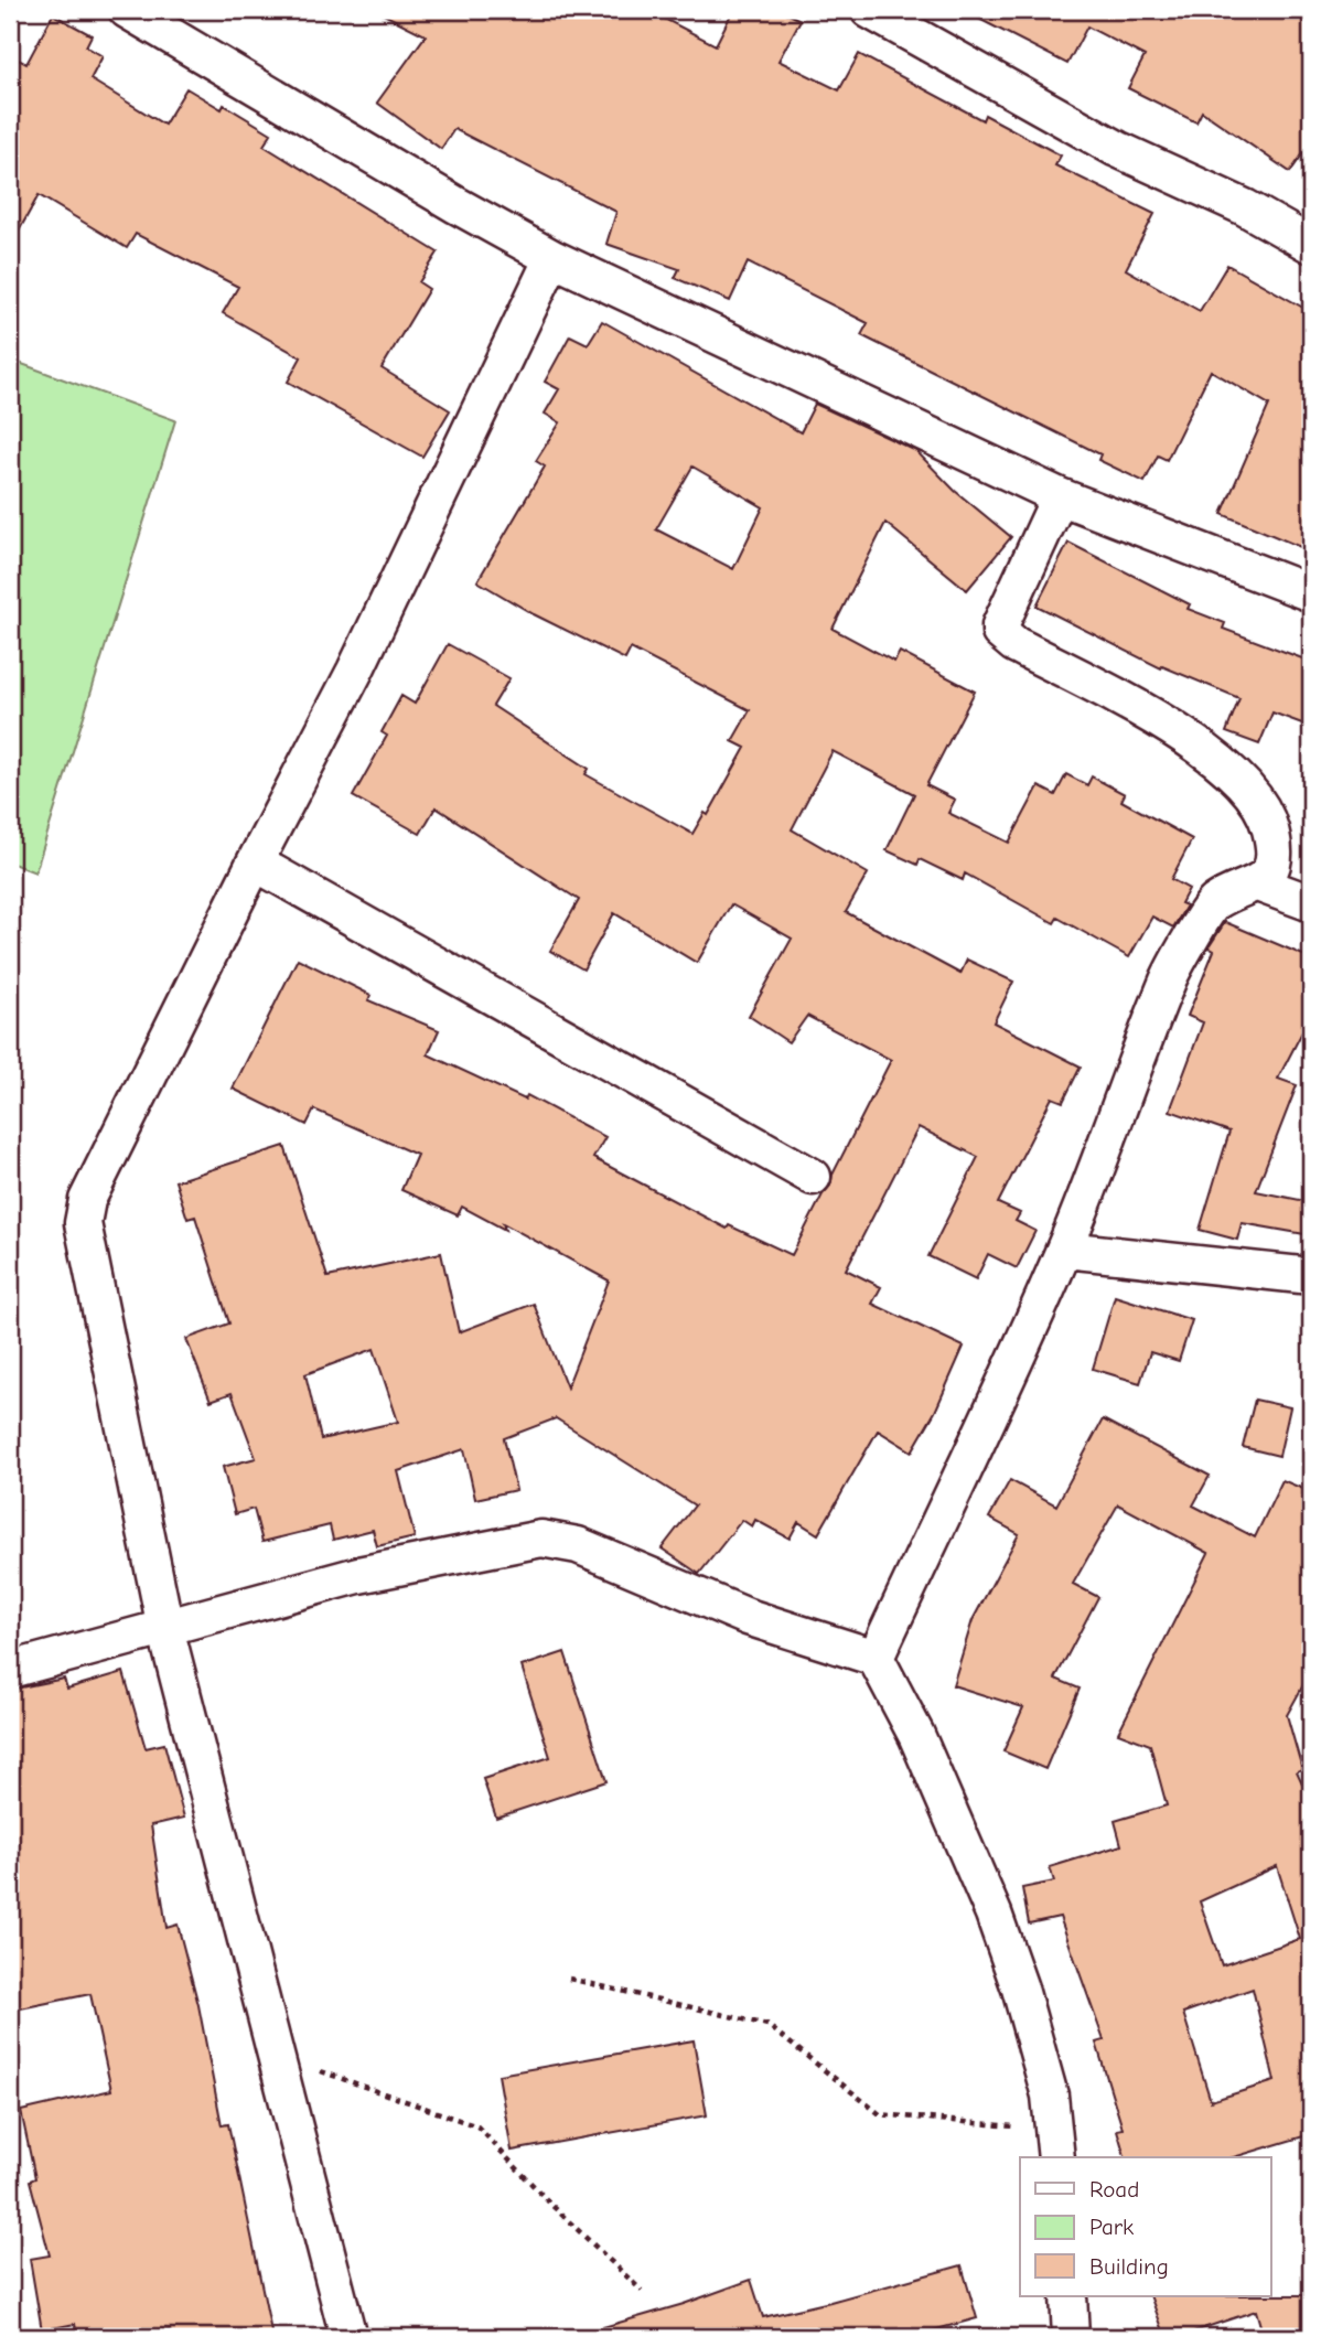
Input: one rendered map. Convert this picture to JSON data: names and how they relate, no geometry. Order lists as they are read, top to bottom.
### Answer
{
  "legend": ["Road", "Park", "Building"]
}
